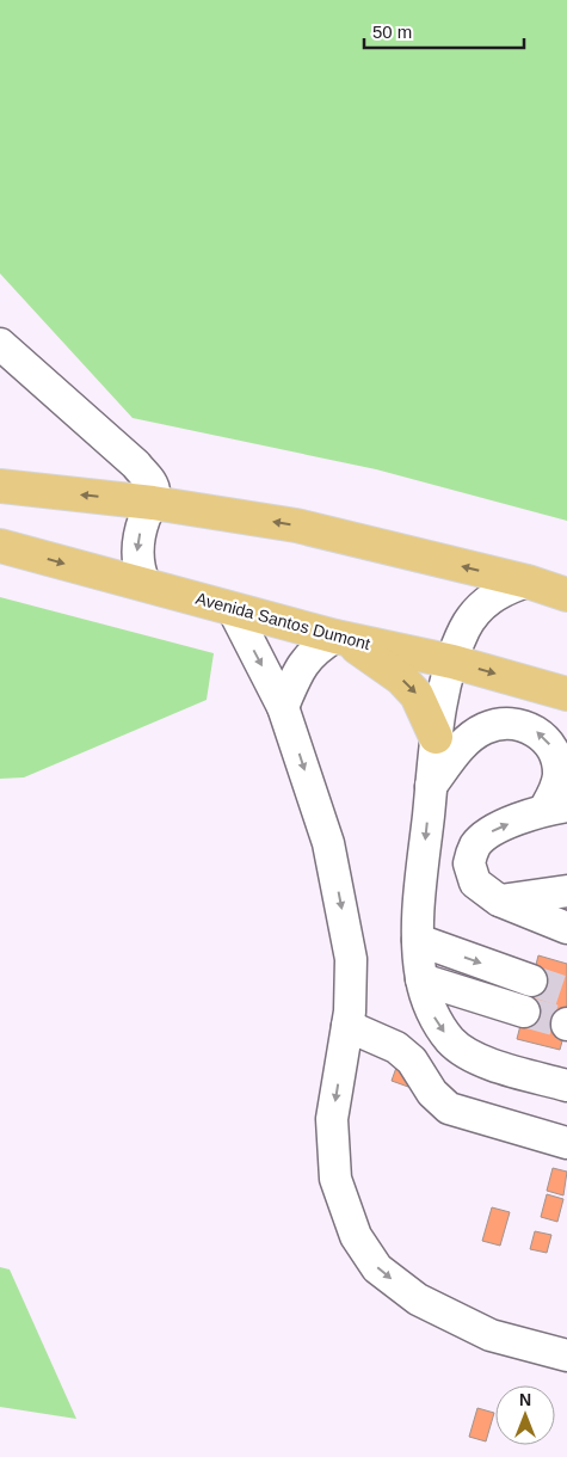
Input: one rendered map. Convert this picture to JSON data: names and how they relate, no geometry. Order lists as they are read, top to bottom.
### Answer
{
  "streets": {
    "main road": ["Avenida Santos Dumont"]
  },
  "scale_bar": "50 m",
  "north": "top"
}
